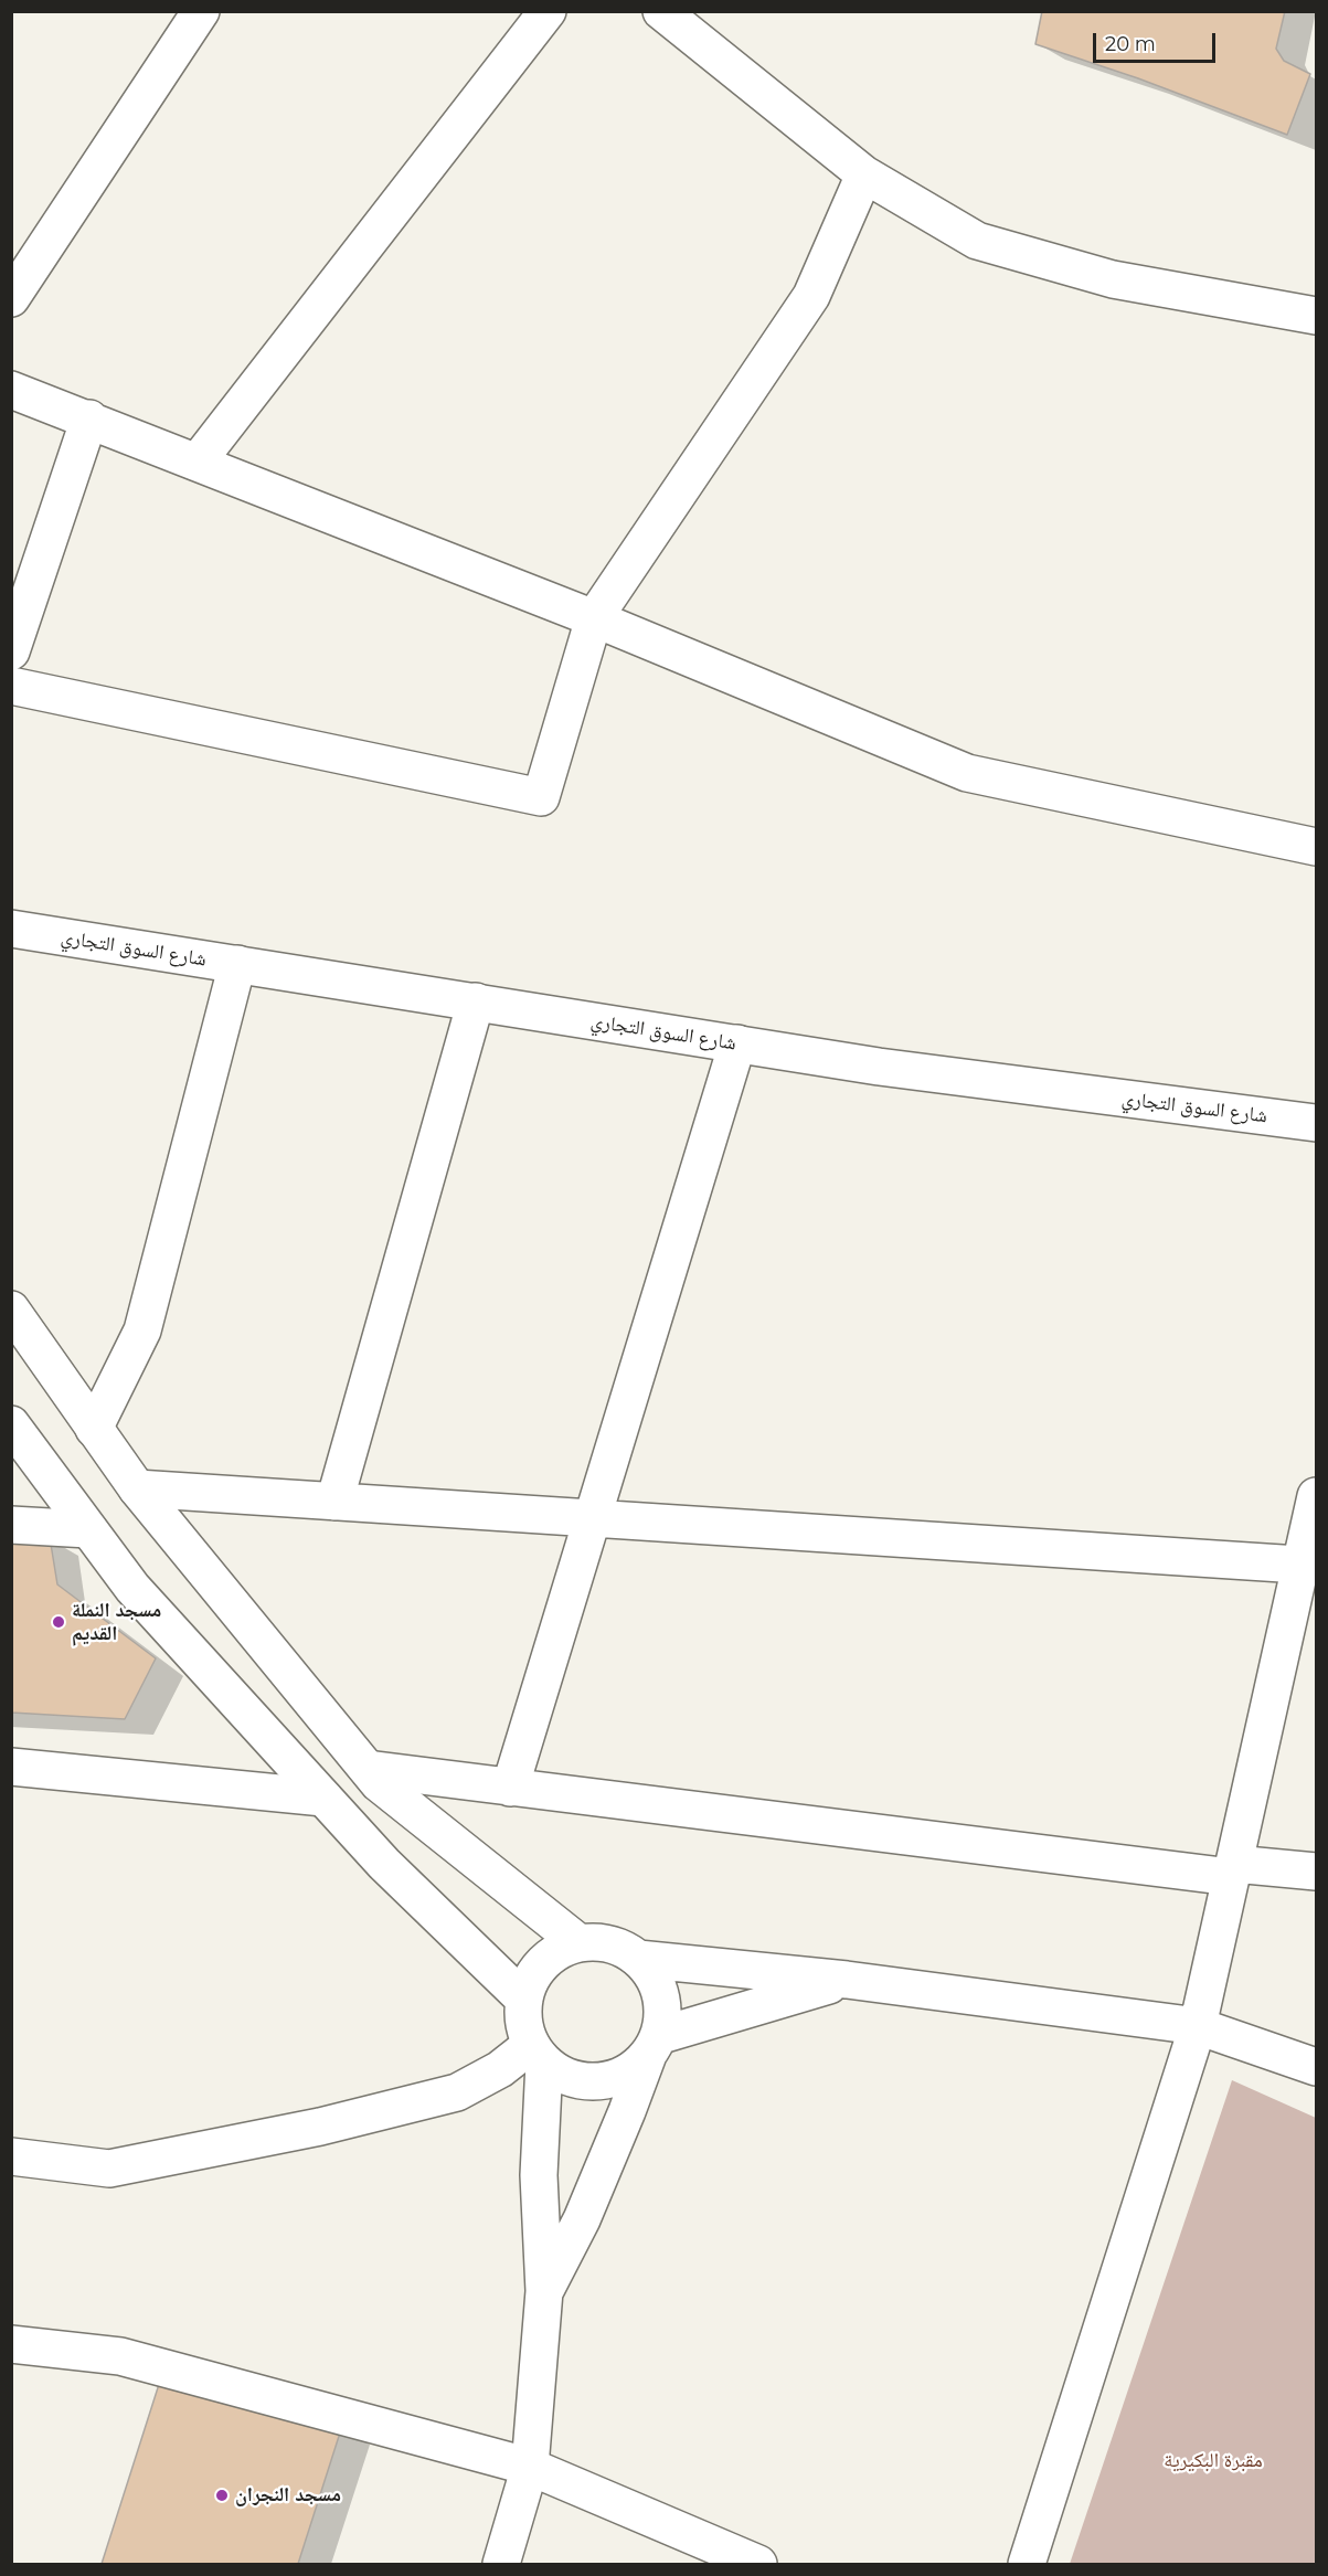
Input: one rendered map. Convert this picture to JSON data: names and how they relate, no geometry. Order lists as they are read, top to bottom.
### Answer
{
  "streets": {
    "street": ["شارع السوق التجاري"]
  },
  "parks": ["مقبرة البكيرية"],
  "places": ["مسجد النملة القديم", "مسجد النجران"],
  "scale_bar": "20 m"
}
